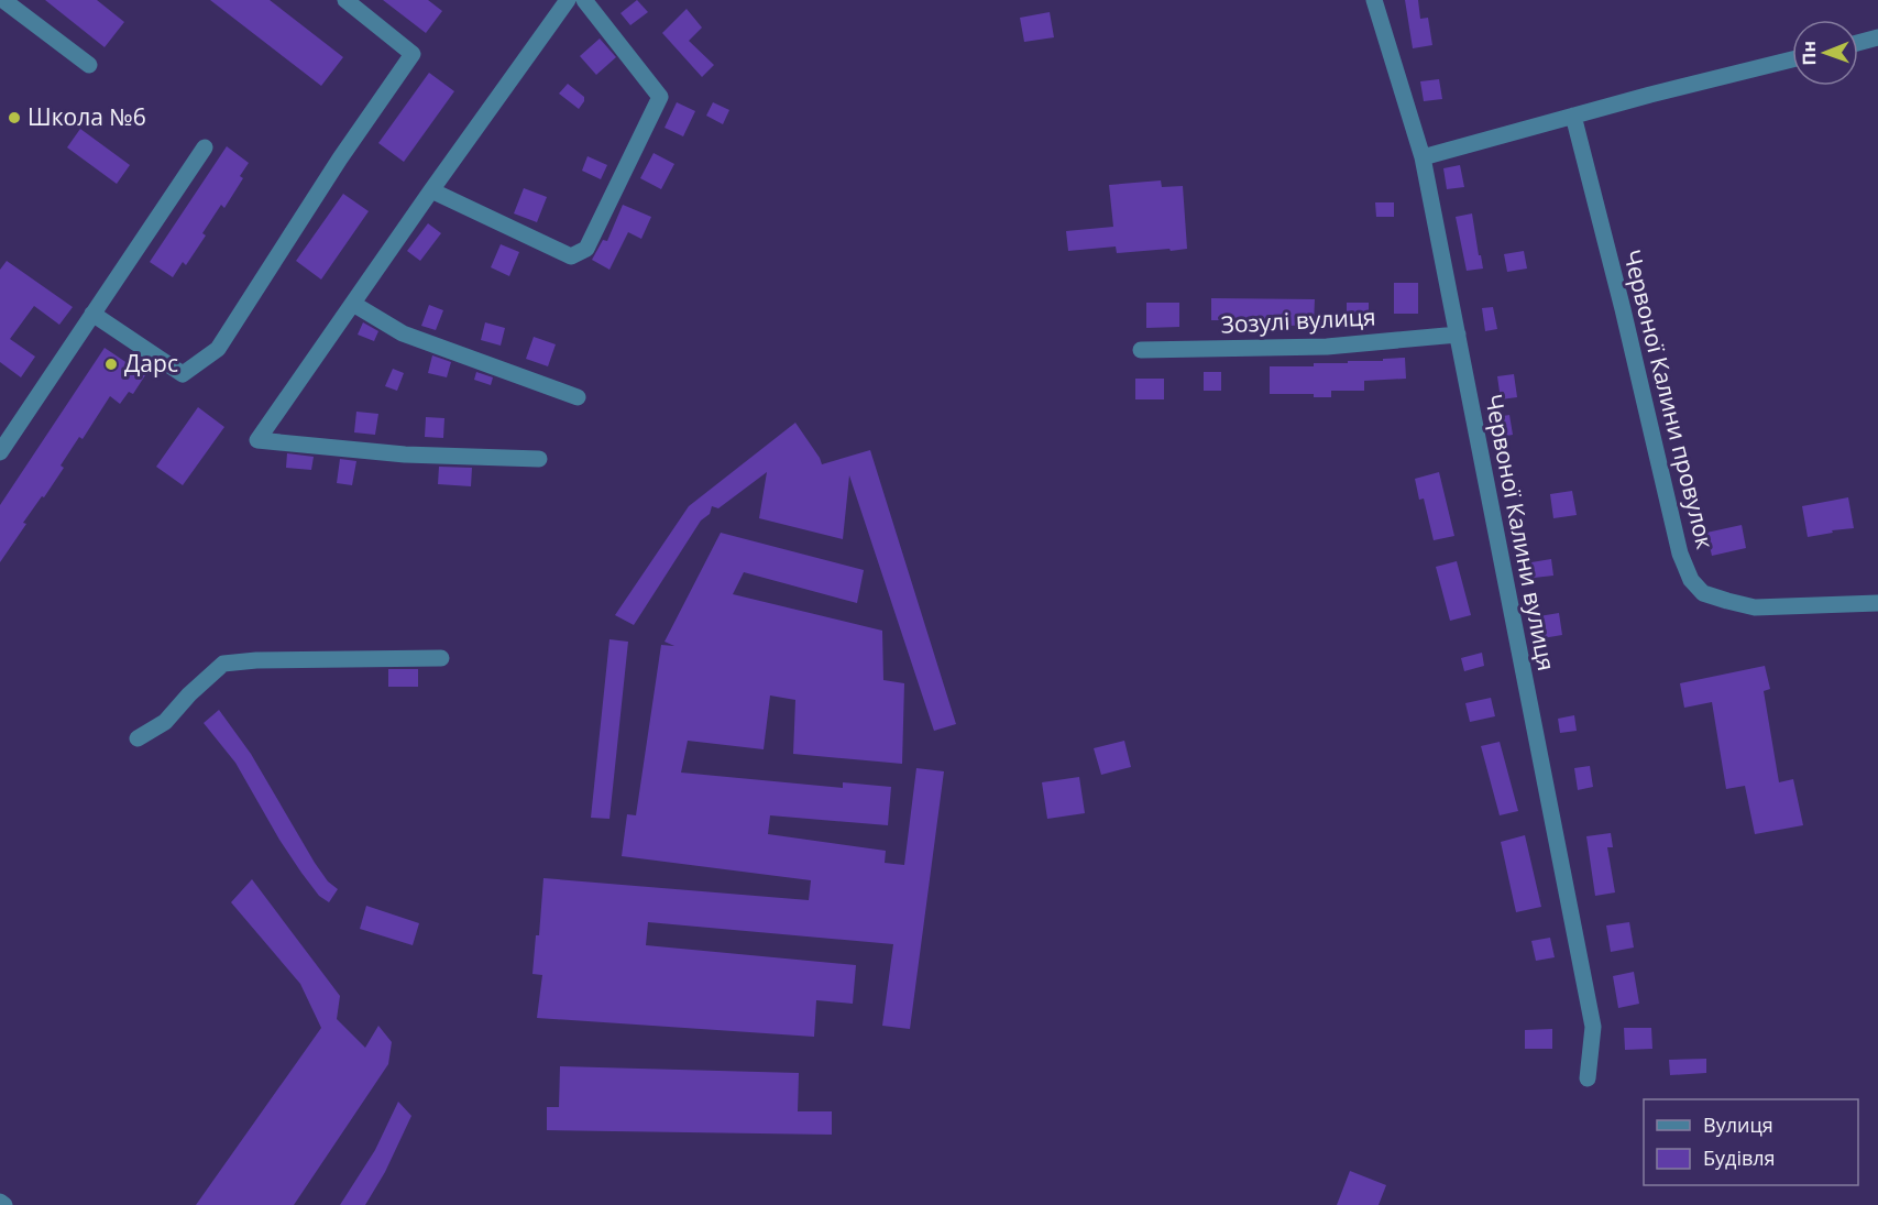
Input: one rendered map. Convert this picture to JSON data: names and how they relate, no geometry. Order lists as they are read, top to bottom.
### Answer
{
  "streets": {
    "street": ["Зозулі вулиця", "Червоної Калини провулок", "Червоної Калини вулиця"]
  },
  "crossings": [
    ["Зозулі вулиця", "Червоної Калини вулиця"]
  ],
  "places": ["Школа №6", "Дарс"],
  "legend": ["Вулиця", "Будівля"],
  "north": "left"
}
